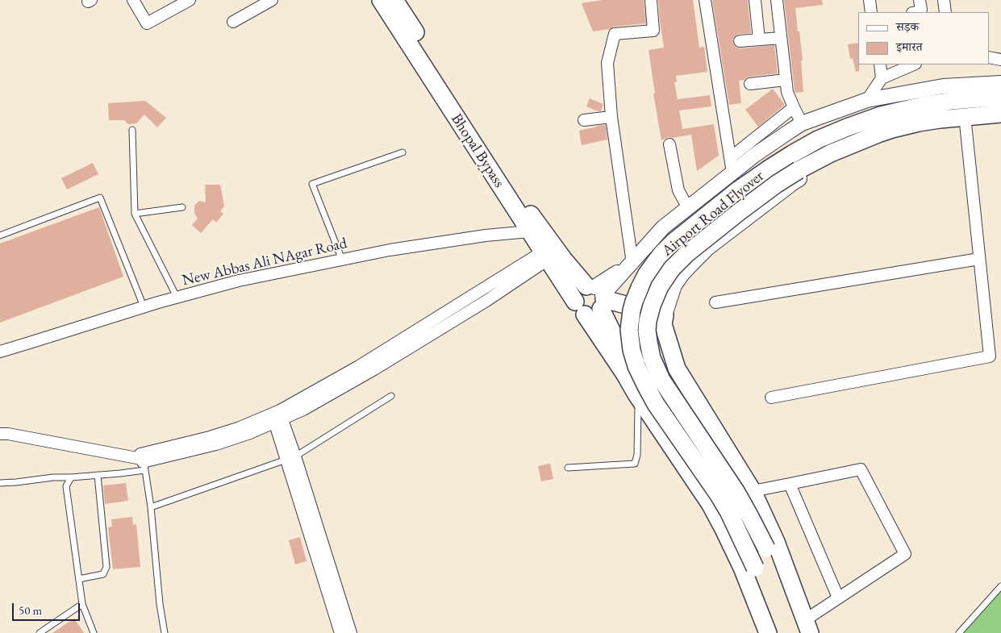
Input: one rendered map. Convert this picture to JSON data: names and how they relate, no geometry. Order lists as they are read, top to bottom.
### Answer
{
  "streets": {
    "main road": ["Bhopal Bypass", "Airport Road Flyover"],
    "street": ["New Abbas Ali NAgar Road"]
  },
  "crossings": [
    ["Bhopal Bypass", "New Abbas Ali NAgar Road"]
  ],
  "legend": ["सड़क", "इमारत"],
  "scale_bar": "50 m"
}
